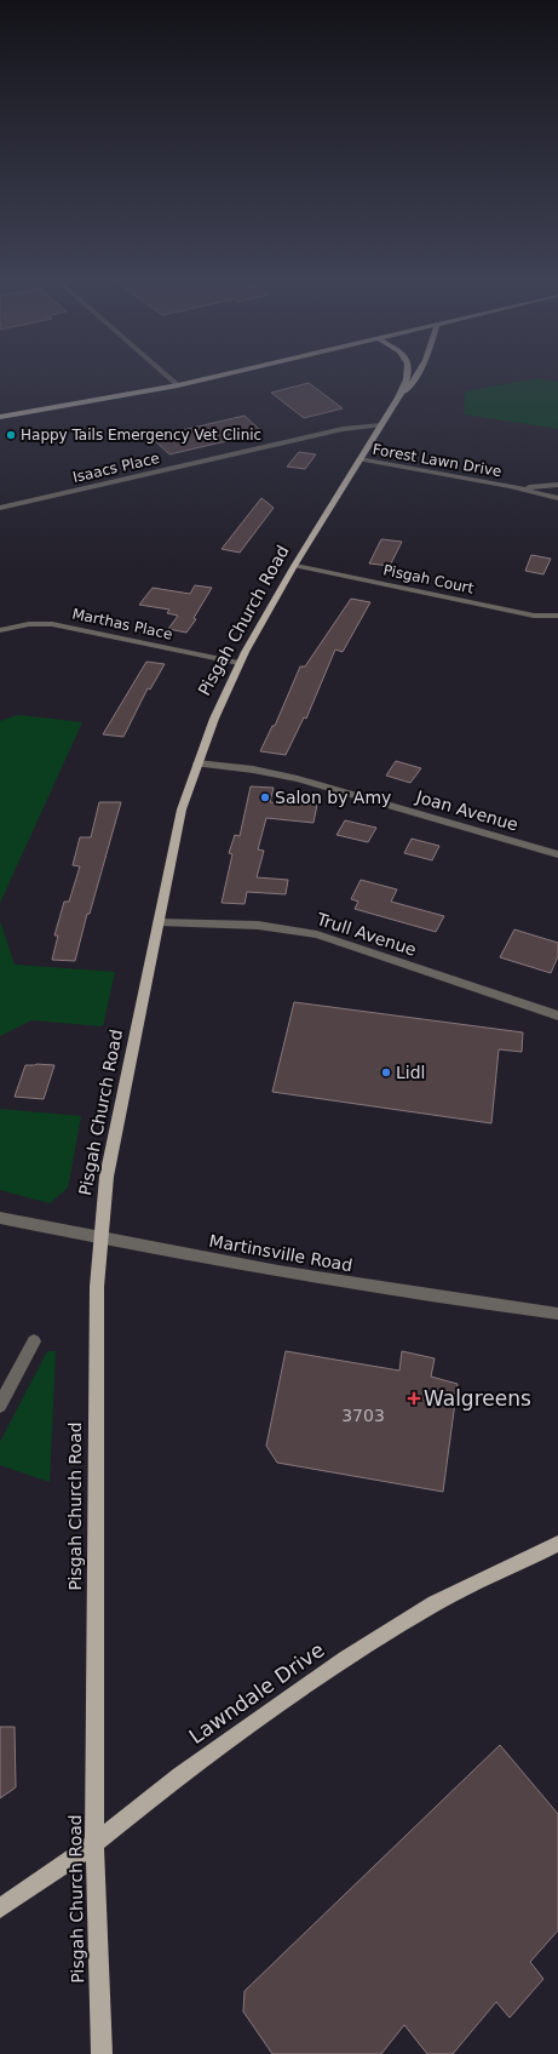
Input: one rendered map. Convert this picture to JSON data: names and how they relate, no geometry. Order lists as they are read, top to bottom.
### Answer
{
  "streets": {
    "main road": ["Pisgah Church Road", "Lawndale Drive"],
    "street": [
      "Forest Lawn Drive",
      "Isaacs Place",
      "Pisgah Court",
      "Marthas Place",
      "Joan Avenue",
      "Trull Avenue",
      "Martinsville Road"
    ]
  },
  "crossings": [
    ["Forest Lawn Drive", "Pisgah Church Road"],
    ["Isaacs Place", "Pisgah Church Road"],
    ["Pisgah Court", "Pisgah Church Road"],
    ["Pisgah Church Road", "Marthas Place"],
    ["Pisgah Church Road", "Joan Avenue"],
    ["Pisgah Church Road", "Trull Avenue"],
    ["Pisgah Church Road", "Martinsville Road"],
    ["Pisgah Church Road", "Lawndale Drive"]
  ],
  "places": {
    "other": ["Happy Tails Emergency Vet Clinic", "Salon by Amy", "Lidl"],
    "health": ["Walgreens"]
  },
  "house_numbers": ["3703"]
}
